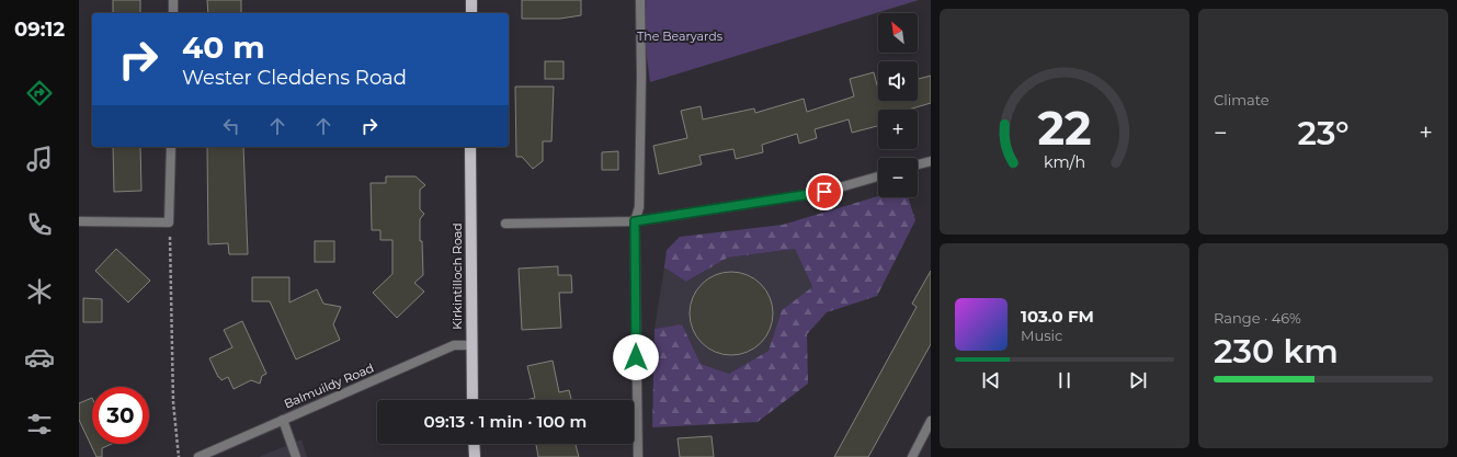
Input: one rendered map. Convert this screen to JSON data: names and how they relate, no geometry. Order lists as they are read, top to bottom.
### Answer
{
  "streets": {
    "main road": ["Kirkintilloch Road"],
    "street": ["Balmuildy Road"]
  },
  "crossings": [
    ["Kirkintilloch Road", "Balmuildy Road"]
  ],
  "parks": ["The Bearyards"],
  "north": "top left",
  "page": {
    "tabs": "09:12",
    "tile": [
      "Climate",
      ["Range · 46%", "230 km"]
    ],
    "map_buttons": ["+", "−"],
    "turn": ["40 m", "Wester Cleddens Road"],
    "heat": ["−", "23°", "+"],
    "song": ["103.0 FM", "Music"],
    "limit": "30",
    "trip": "09:13 · 1 min · 100 m",
    "gauge": ["22", "km/h"]
  }
}
